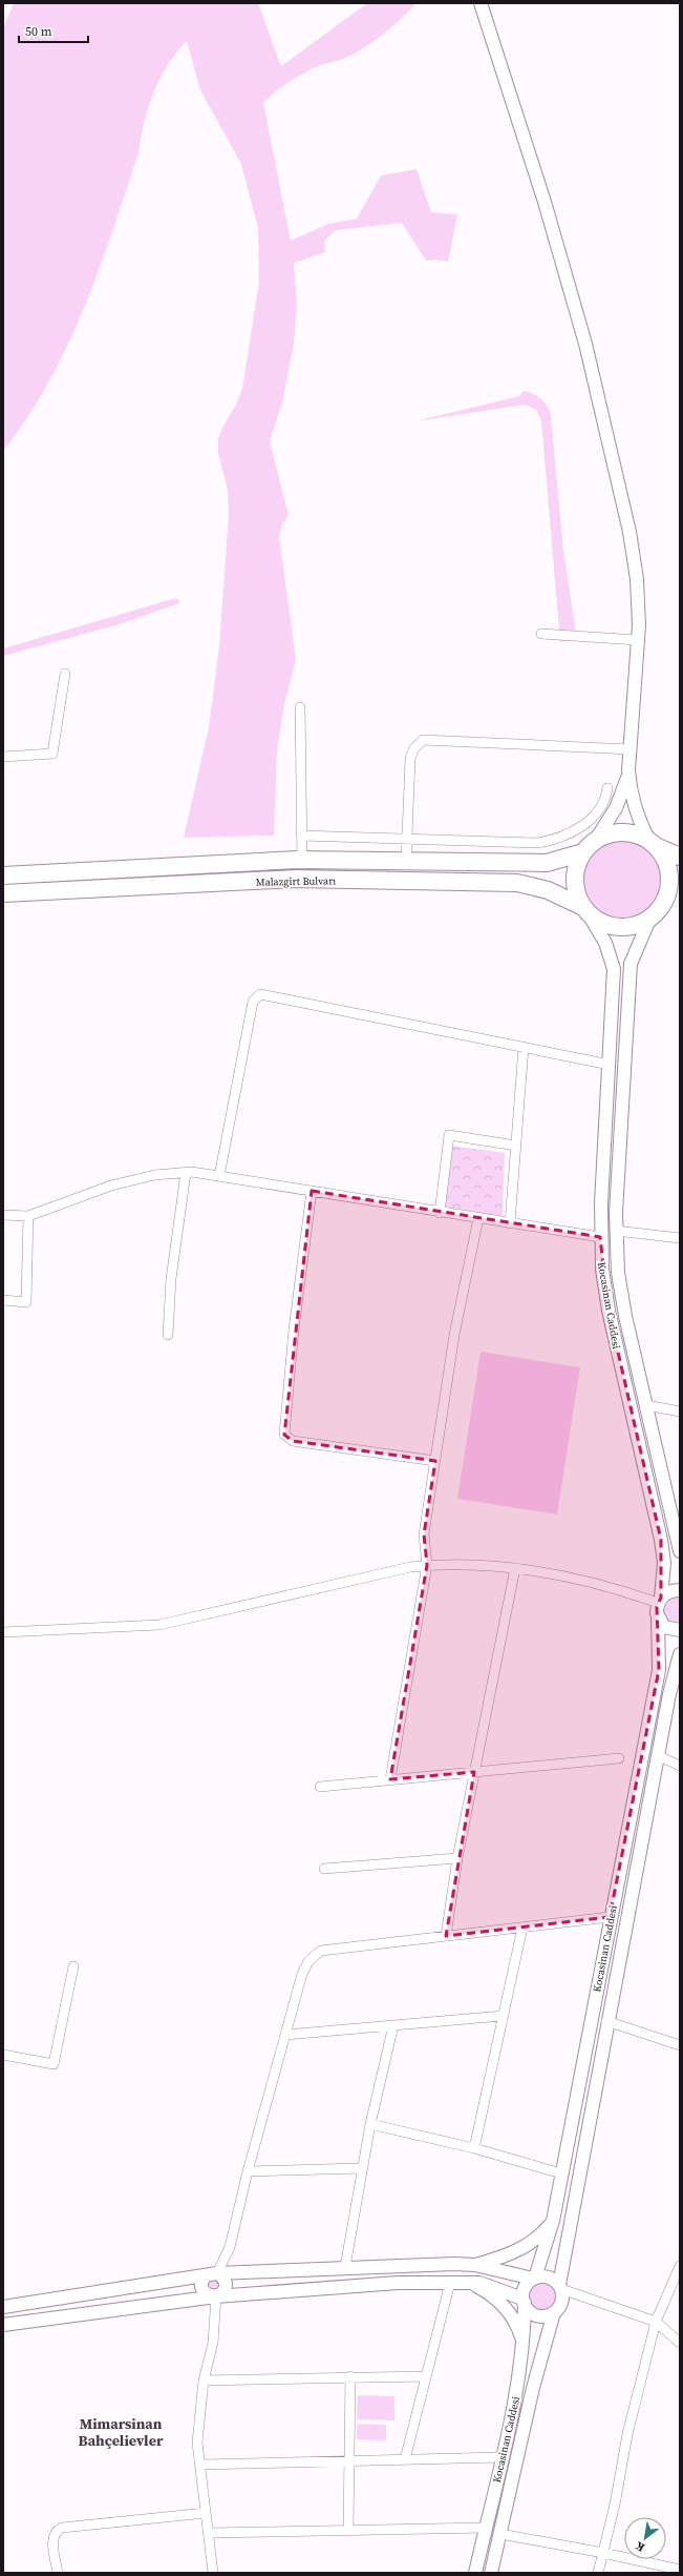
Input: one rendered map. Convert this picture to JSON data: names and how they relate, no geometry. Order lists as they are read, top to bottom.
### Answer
{
  "streets": {
    "highway": ["Malazgirt Bulvarı"],
    "main road": ["Kocasinan Caddesi"]
  },
  "crossings": [
    ["Malazgirt Bulvarı", "Kocasinan Caddesi"]
  ],
  "districts": ["Mimarsinan Bahçelievler"],
  "scale_bar": "50 m",
  "north": "bottom left"
}
